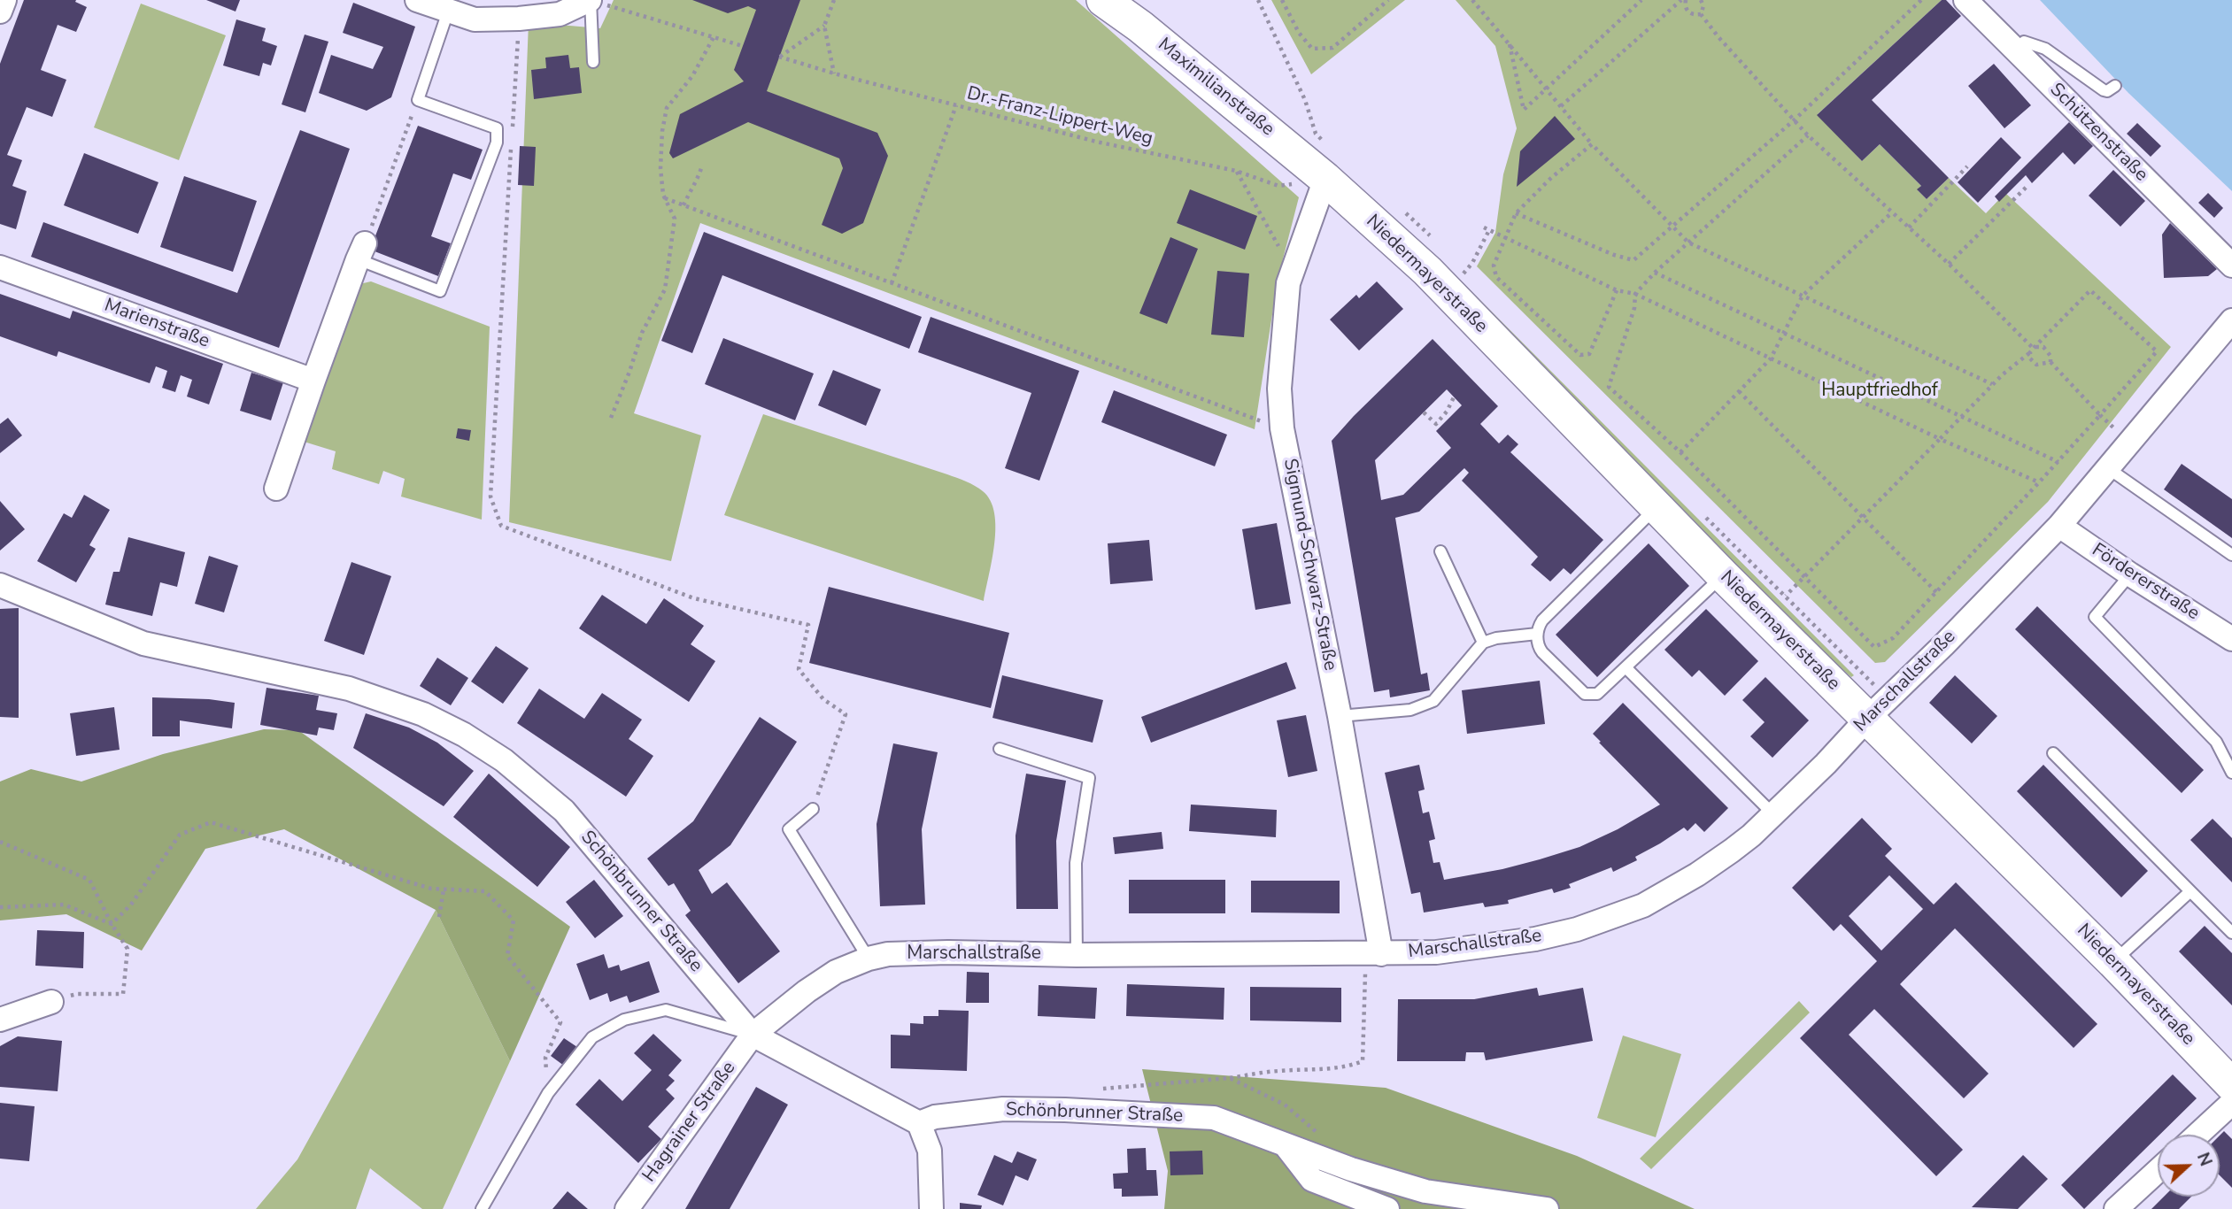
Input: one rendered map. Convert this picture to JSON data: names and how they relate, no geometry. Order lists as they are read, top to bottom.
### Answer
{
  "streets": {
    "main road": ["Maximilianstraße", "Niedermayerstraße"],
    "street": [
      "Schützenstraße",
      "Marienstraße",
      "Sigmund-Schwarz-Straße",
      "Fördererstraße",
      "Marschallstraße",
      "Schönbrunner Straße",
      "Hagrainer Straße"
    ],
    "path": ["Dr.-Franz-Lippert-Weg"]
  },
  "crossings": [
    ["Maximilianstraße", "Niedermayerstraße"],
    ["Maximilianstraße", "Sigmund-Schwarz-Straße"],
    ["Niedermayerstraße", "Sigmund-Schwarz-Straße"],
    ["Niedermayerstraße", "Marschallstraße"],
    ["Sigmund-Schwarz-Straße", "Marschallstraße"],
    ["Fördererstraße", "Marschallstraße"],
    ["Marschallstraße", "Schönbrunner Straße"],
    ["Marschallstraße", "Hagrainer Straße"],
    ["Schönbrunner Straße", "Hagrainer Straße"]
  ],
  "parks": ["Hauptfriedhof"],
  "north": "right"
}
